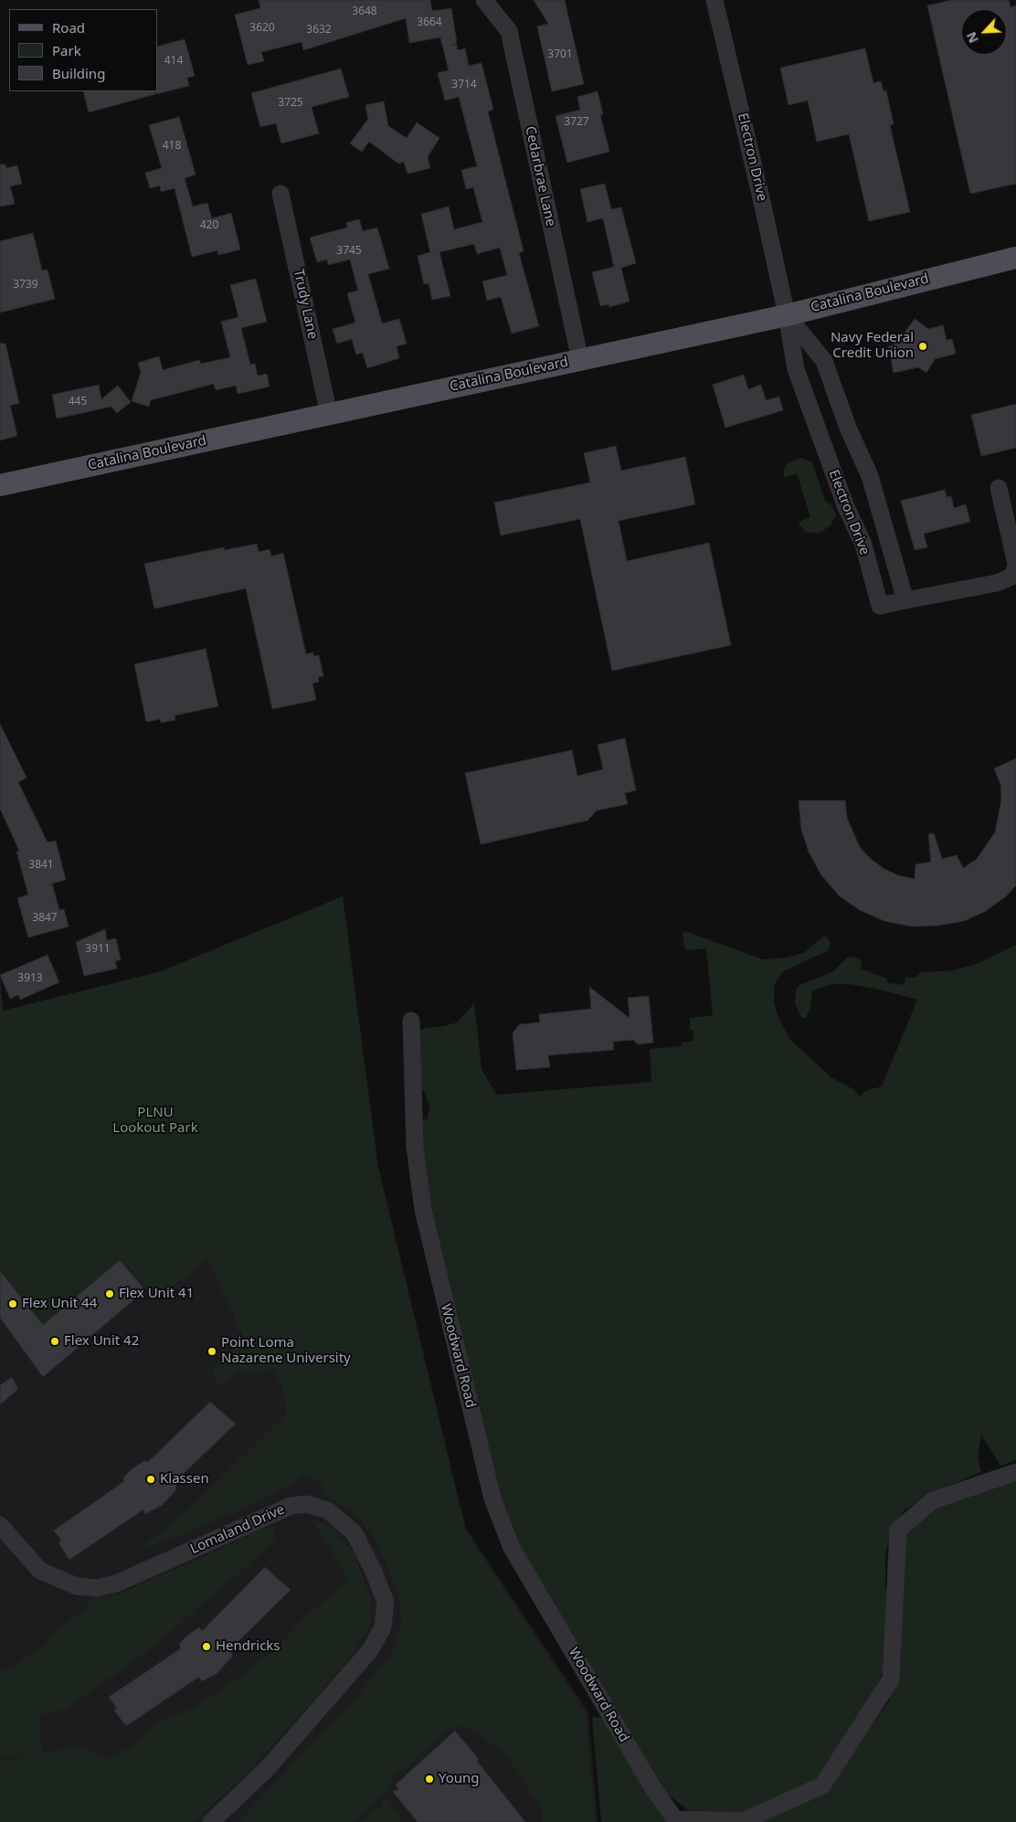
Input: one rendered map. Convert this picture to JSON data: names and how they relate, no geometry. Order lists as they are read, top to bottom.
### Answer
{
  "streets": {
    "main road": ["Catalina Boulevard"],
    "street": [
      "Electron Drive",
      "Cedarbrae Lane",
      "Trudy Lane",
      "Woodward Road",
      "Lomaland Drive"
    ]
  },
  "crossings": [
    ["Electron Drive", "Catalina Boulevard"],
    ["Cedarbrae Lane", "Catalina Boulevard"],
    ["Catalina Boulevard", "Trudy Lane"]
  ],
  "parks": ["PLNU Lookout Park"],
  "places": [
    "Navy Federal Credit Union",
    "Flex Unit 41",
    "Flex Unit 44",
    "Flex Unit 42",
    "Point Loma Nazarene University",
    "Klassen",
    "Hendricks",
    "Young"
  ],
  "house_numbers": [
    "3648",
    "3664",
    "3620",
    "3632",
    "3701",
    "414",
    "3714",
    "3725",
    "3727",
    "418",
    "420",
    "3745",
    "3739",
    "445",
    "3841",
    "3847",
    "3911",
    "3913"
  ],
  "legend": ["Road", "Park", "Building"],
  "north": "bottom left"
}
